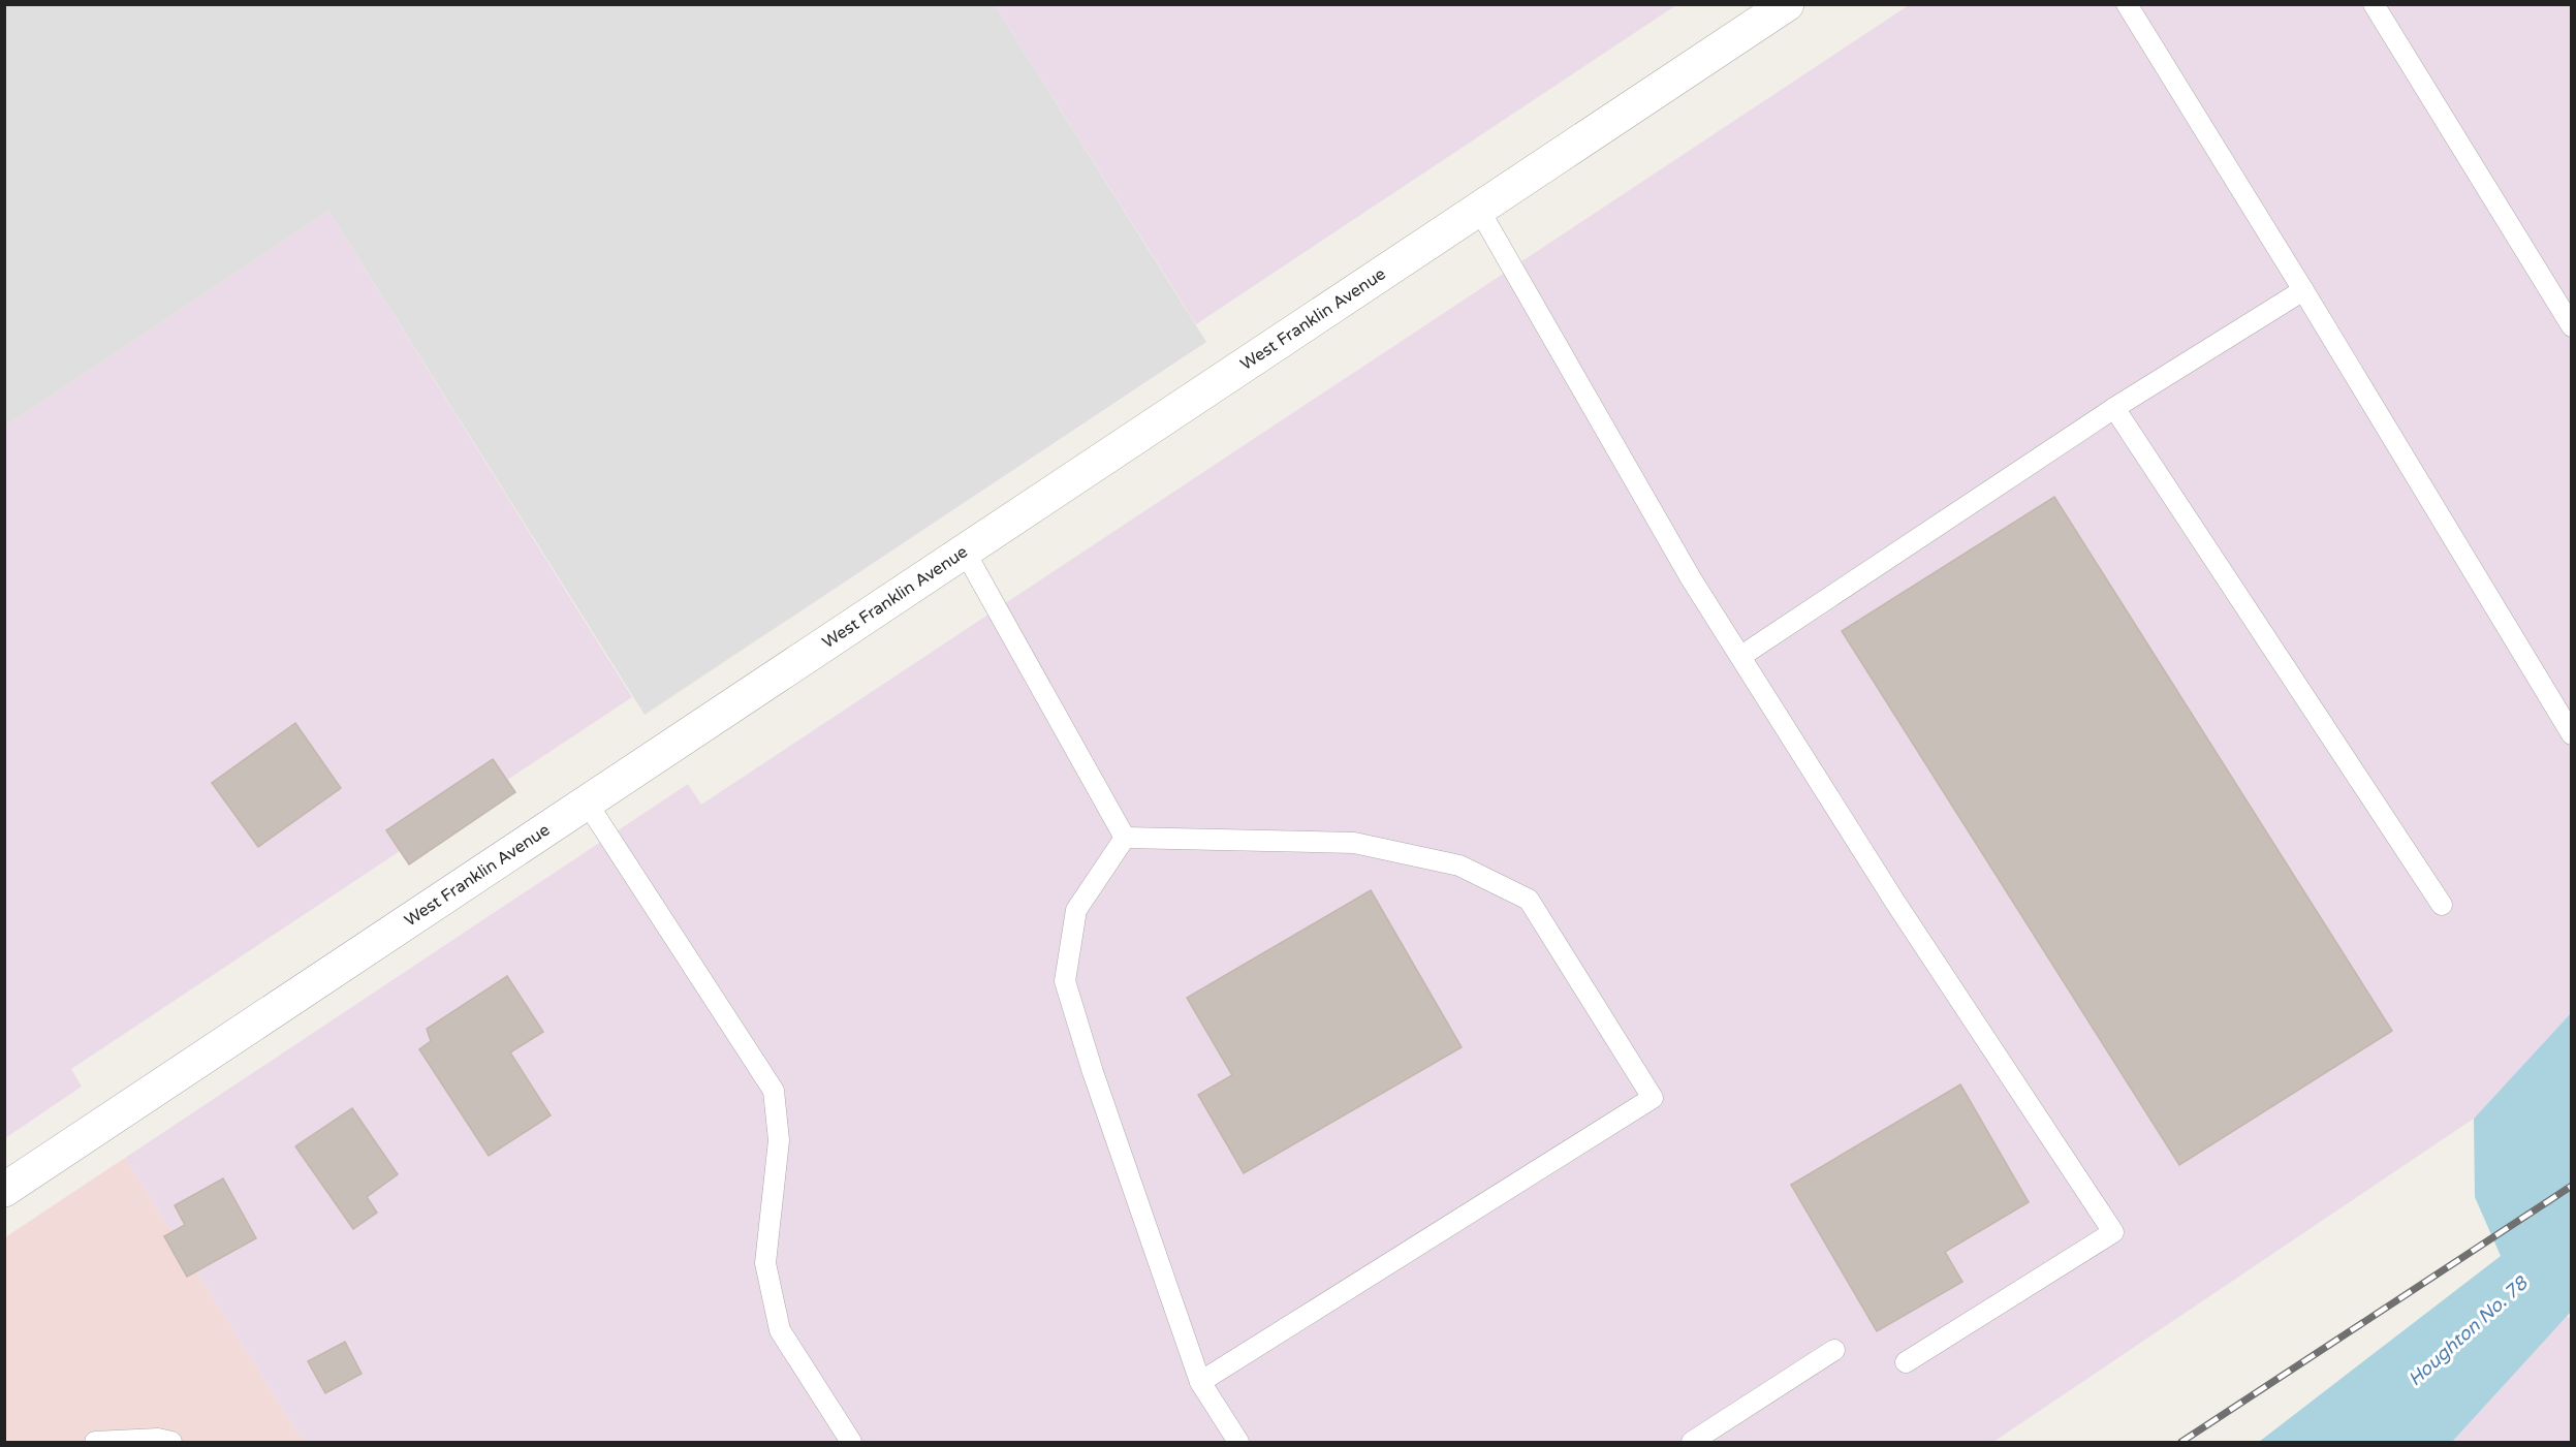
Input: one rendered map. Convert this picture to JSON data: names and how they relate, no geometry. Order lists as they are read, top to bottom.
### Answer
{
  "streets": {
    "street": ["West Franklin Avenue"]
  },
  "water": ["Houghton No. 78"]
}
